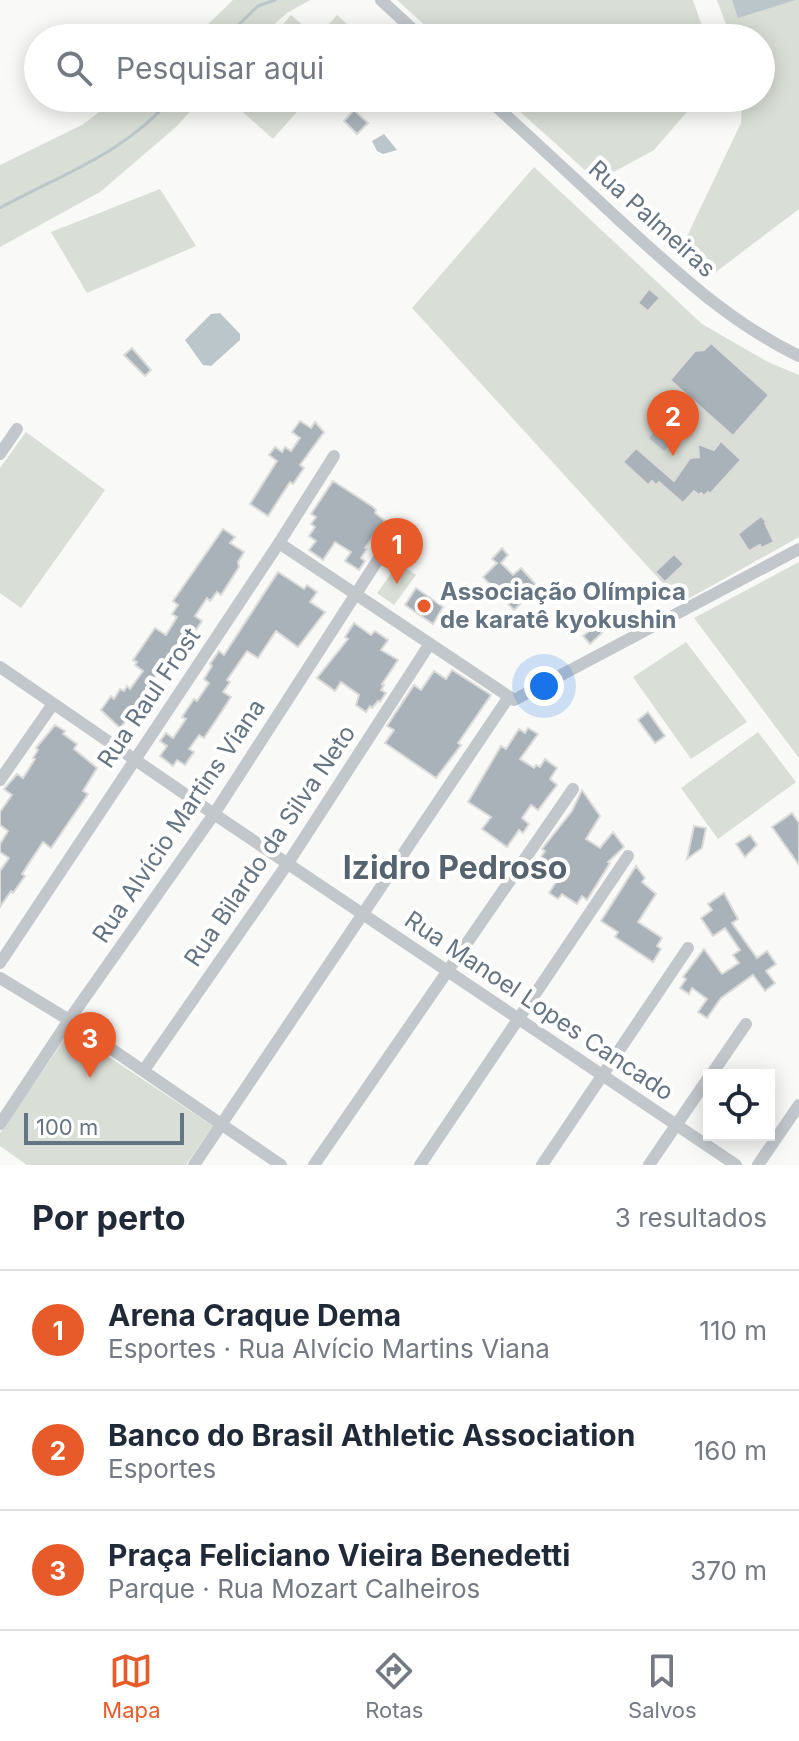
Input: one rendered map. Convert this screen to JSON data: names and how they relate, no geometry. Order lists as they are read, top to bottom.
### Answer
{
  "streets": {
    "street": [
      "Rua Palmeiras",
      "Rua Raul Frost",
      "Rua Alvício Martins Viana",
      "Rua Bilardo da Silva Neto",
      "Rua Manoel Lopes Cancado"
    ]
  },
  "crossings": [
    ["Rua Raul Frost", "Rua Manoel Lopes Cancado"],
    ["Rua Alvício Martins Viana", "Rua Manoel Lopes Cancado"],
    ["Rua Bilardo da Silva Neto", "Rua Manoel Lopes Cancado"]
  ],
  "districts": ["Izidro Pedroso"],
  "places": ["Associação Olímpica de karatê kyokushin"],
  "scale_bar": "100 m",
  "page": {
    "search": "Pesquisar aqui",
    "pins": ["2", "1", "3"],
    "scale": "100 m",
    "heading": ["Por perto", "3 resultados"],
    "list": [
      {
        "mark": "1",
        "name": "Arena Craque Dema",
        "note": "Esportes · Rua Alvício Martins Viana",
        "value": "110 m"
      },
      {
        "mark": "2",
        "name": "Banco do Brasil Athletic Association",
        "note": "Esportes",
        "value": "160 m"
      },
      {
        "mark": "3",
        "name": "Praça Feliciano Vieira Benedetti",
        "note": "Parque · Rua Mozart Calheiros",
        "value": "370 m"
      }
    ],
    "nav": ["Mapa", "Rotas", "Salvos"]
  }
}
